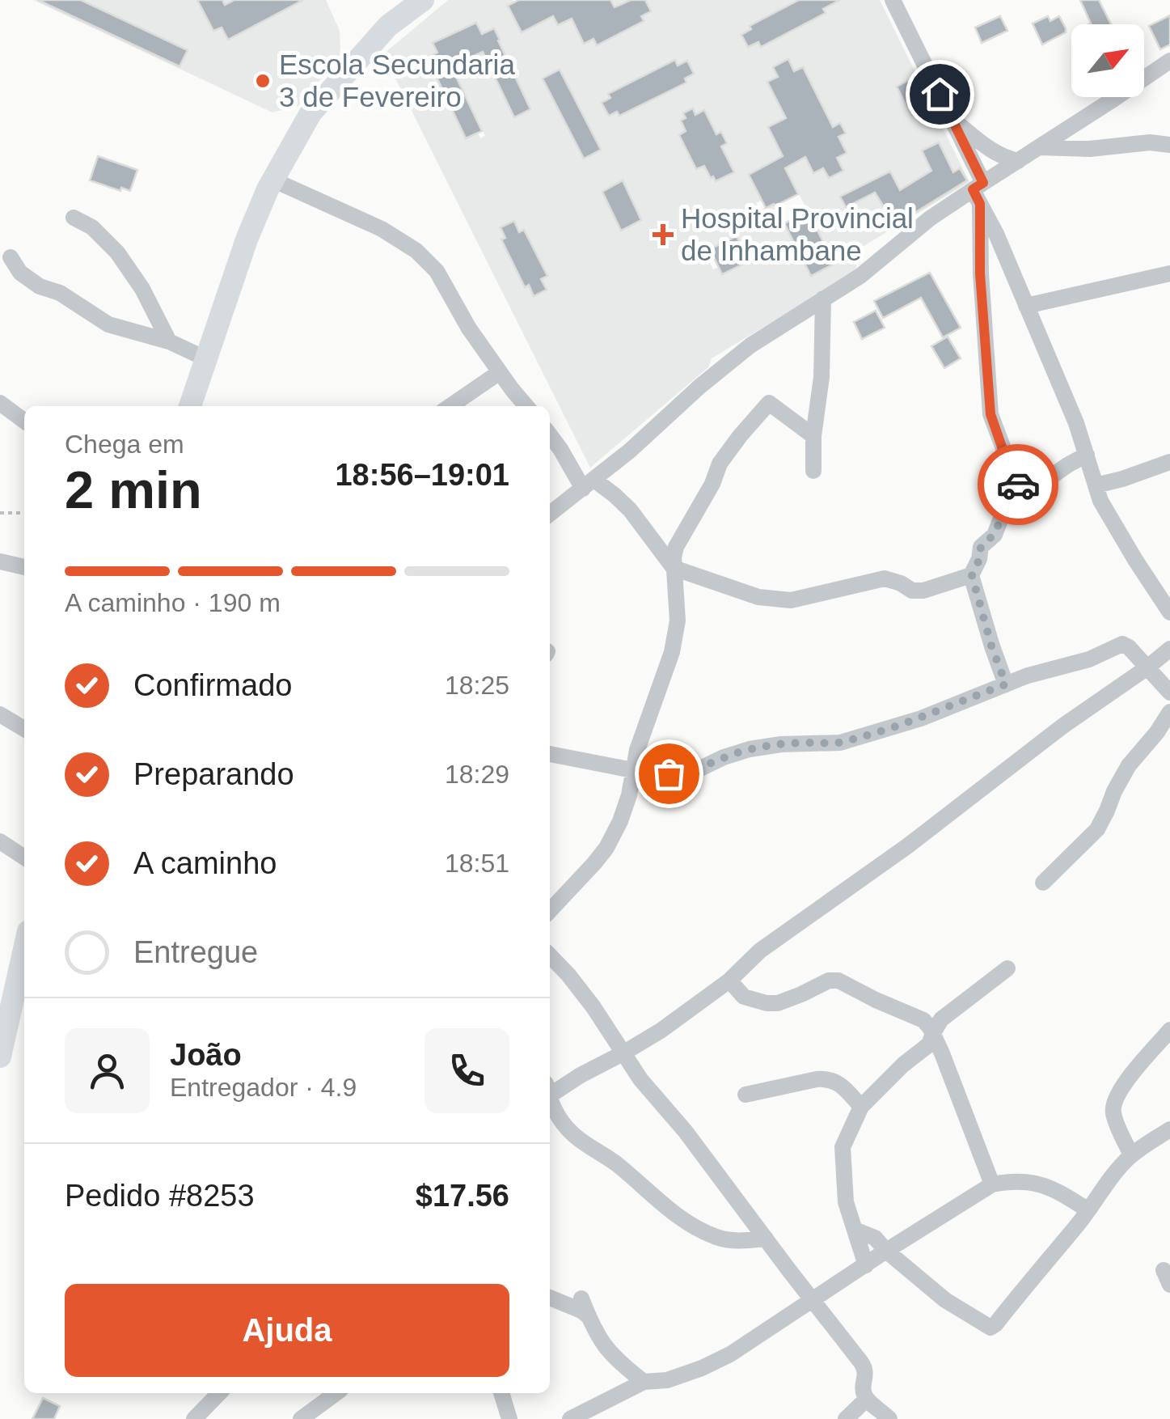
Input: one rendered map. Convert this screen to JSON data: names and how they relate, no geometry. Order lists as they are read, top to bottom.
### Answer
{
  "places": {
    "other": ["Escola Secundaria 3 de Fevereiro"],
    "health": ["Hospital Provincial de Inhambane"]
  },
  "north": "top right",
  "page": {
    "heading": ["2 min", "Chega em", "18:56–19:01"],
    "panel": [
      "João",
      "Entregador · 4.9",
      "Pedido #8253",
      "$17.56"
    ],
    "bar": "A caminho · 190 m",
    "list": [
      ["Confirmado", "18:25"],
      ["Preparando", "18:29"],
      ["A caminho", "18:51"],
      "Entregue"
    ],
    "buttons": "Ajuda"
  }
}
